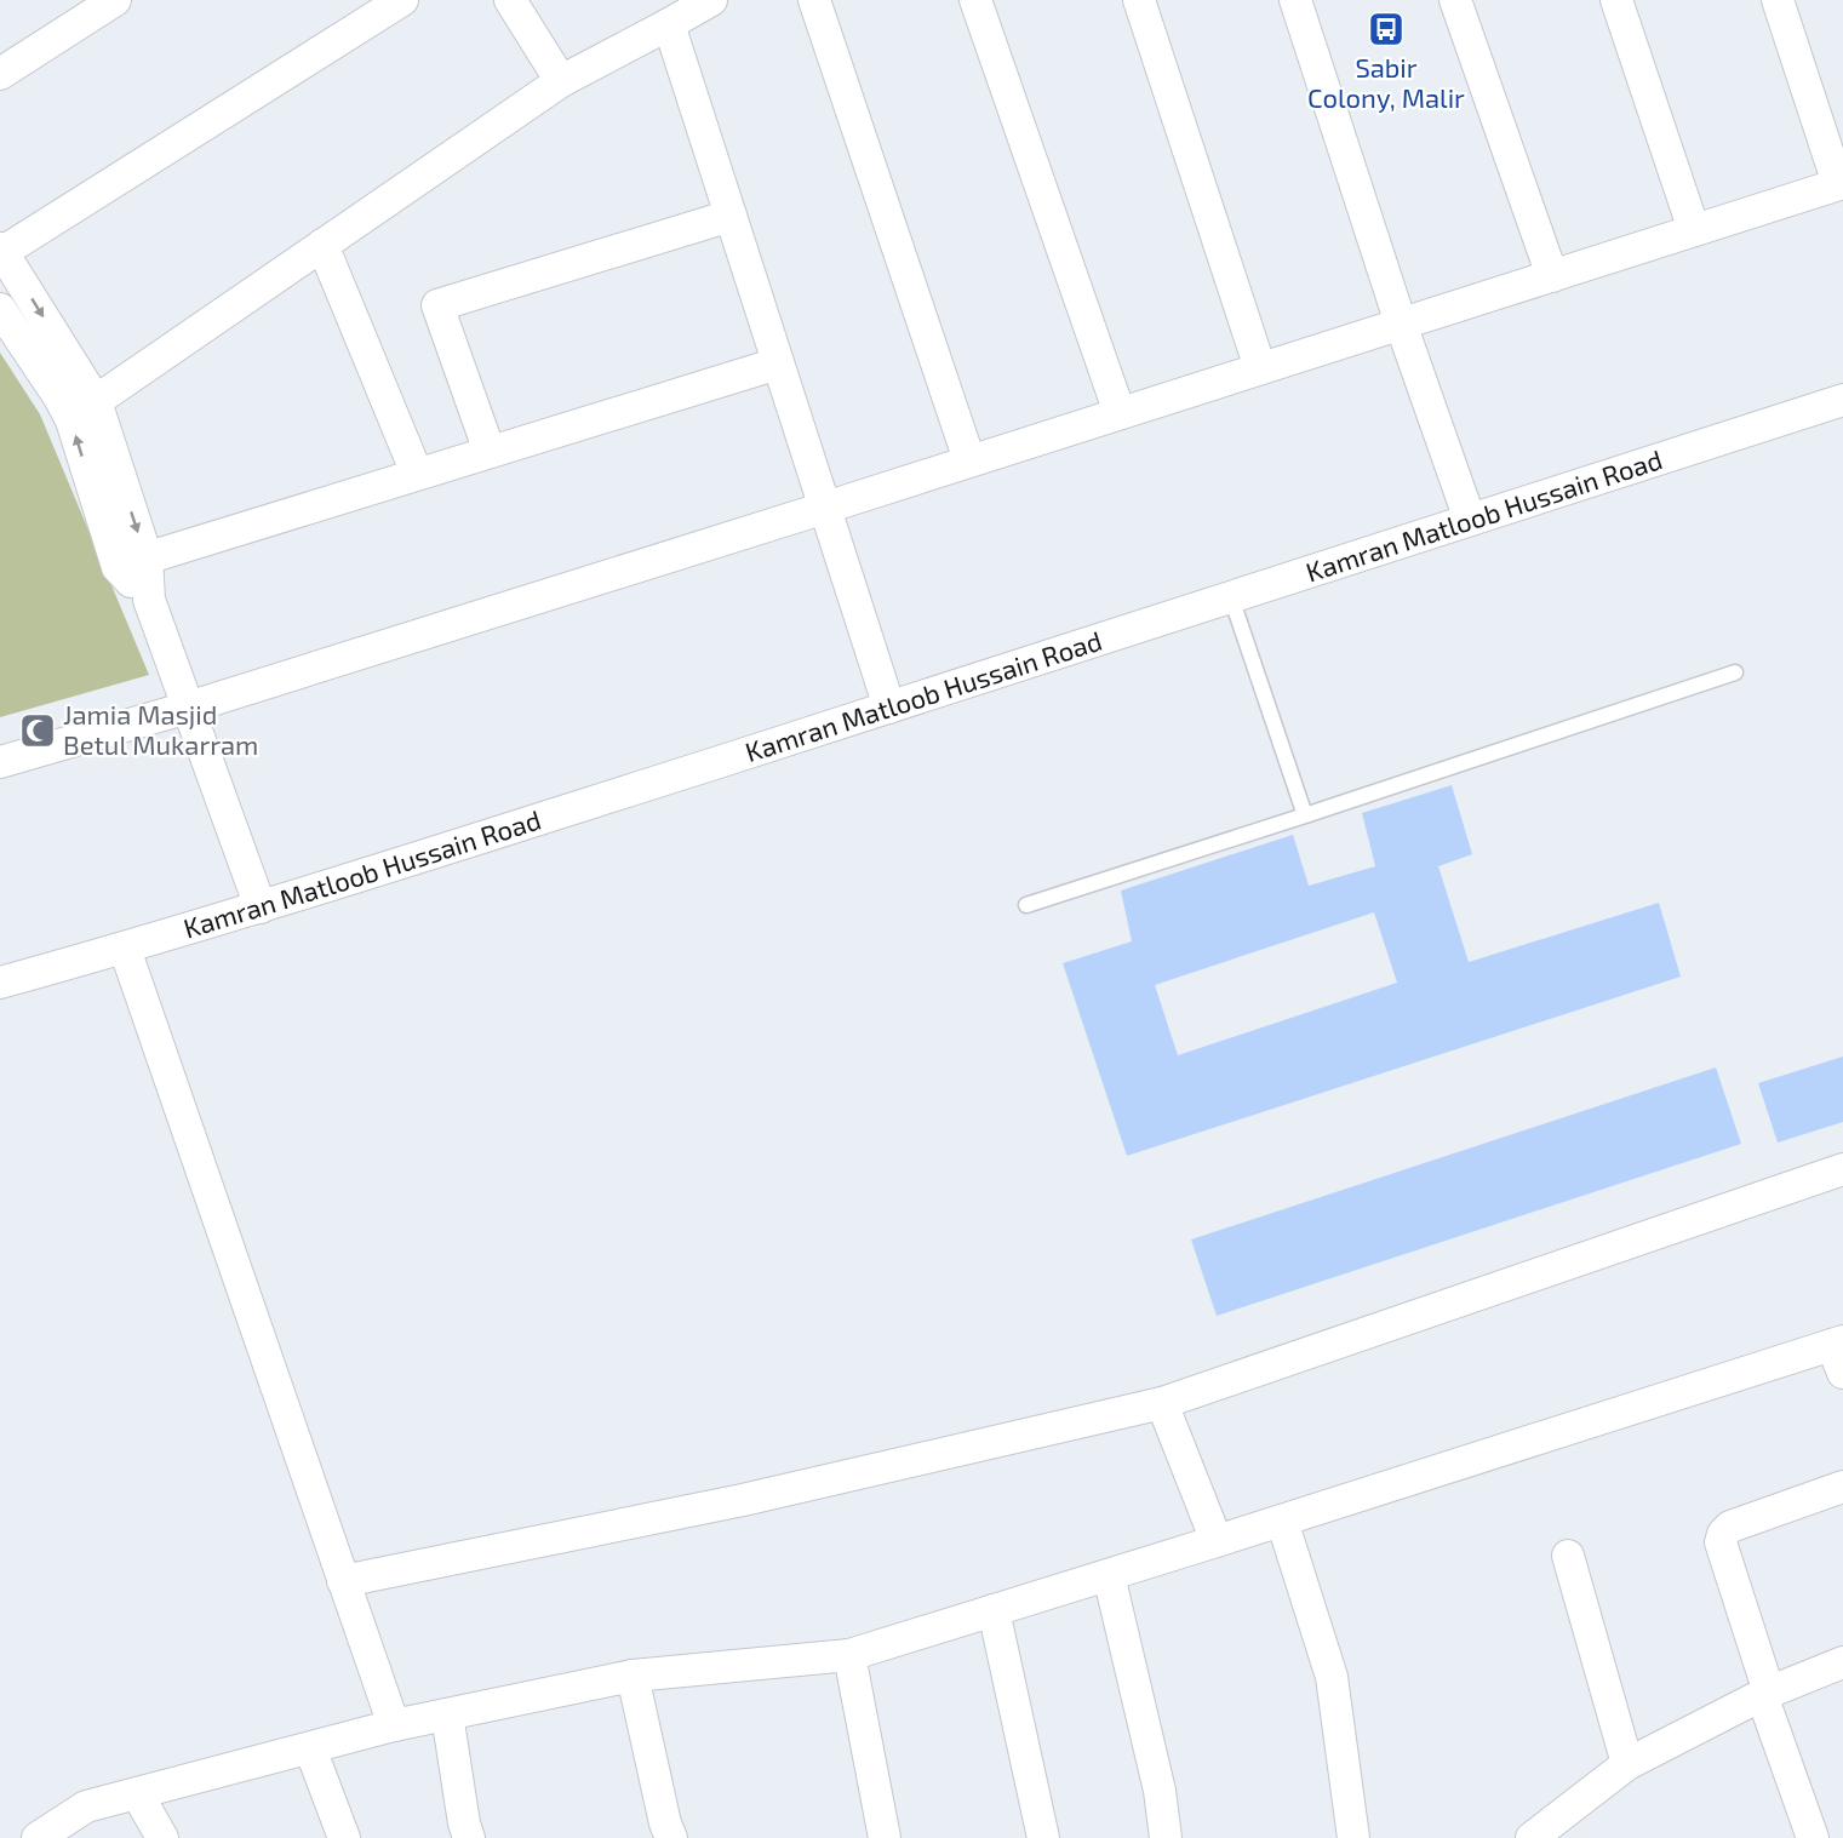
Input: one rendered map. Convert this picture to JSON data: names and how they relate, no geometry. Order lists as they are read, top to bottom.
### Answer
{
  "streets": {
    "street": ["Kamran Matloob Hussain Road"]
  },
  "places": {
    "bus stop": ["Sabir Colony, Malir"],
    "mosque": ["Jamia Masjid Betul Mukarram"]
  }
}
